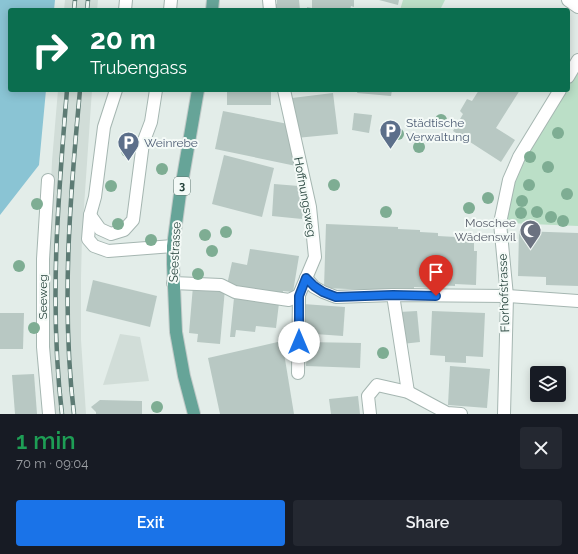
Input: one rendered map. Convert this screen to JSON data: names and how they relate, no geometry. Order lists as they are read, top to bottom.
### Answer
{
  "streets": {
    "main road": ["3", "Seestrasse"],
    "street": ["Hoffnungsweg", "Florhofstrasse", "Seeweg"]
  },
  "places": {
    "parking": ["Städtische Verwaltung", "Weinrebe"],
    "mosque": ["Moschee Wädenswil"]
  },
  "page": {
    "turn": ["20 m", "Trubengass"],
    "heading": ["1 min", "70 m · 09:04"],
    "buttons": ["Exit", "Share"]
  }
}
